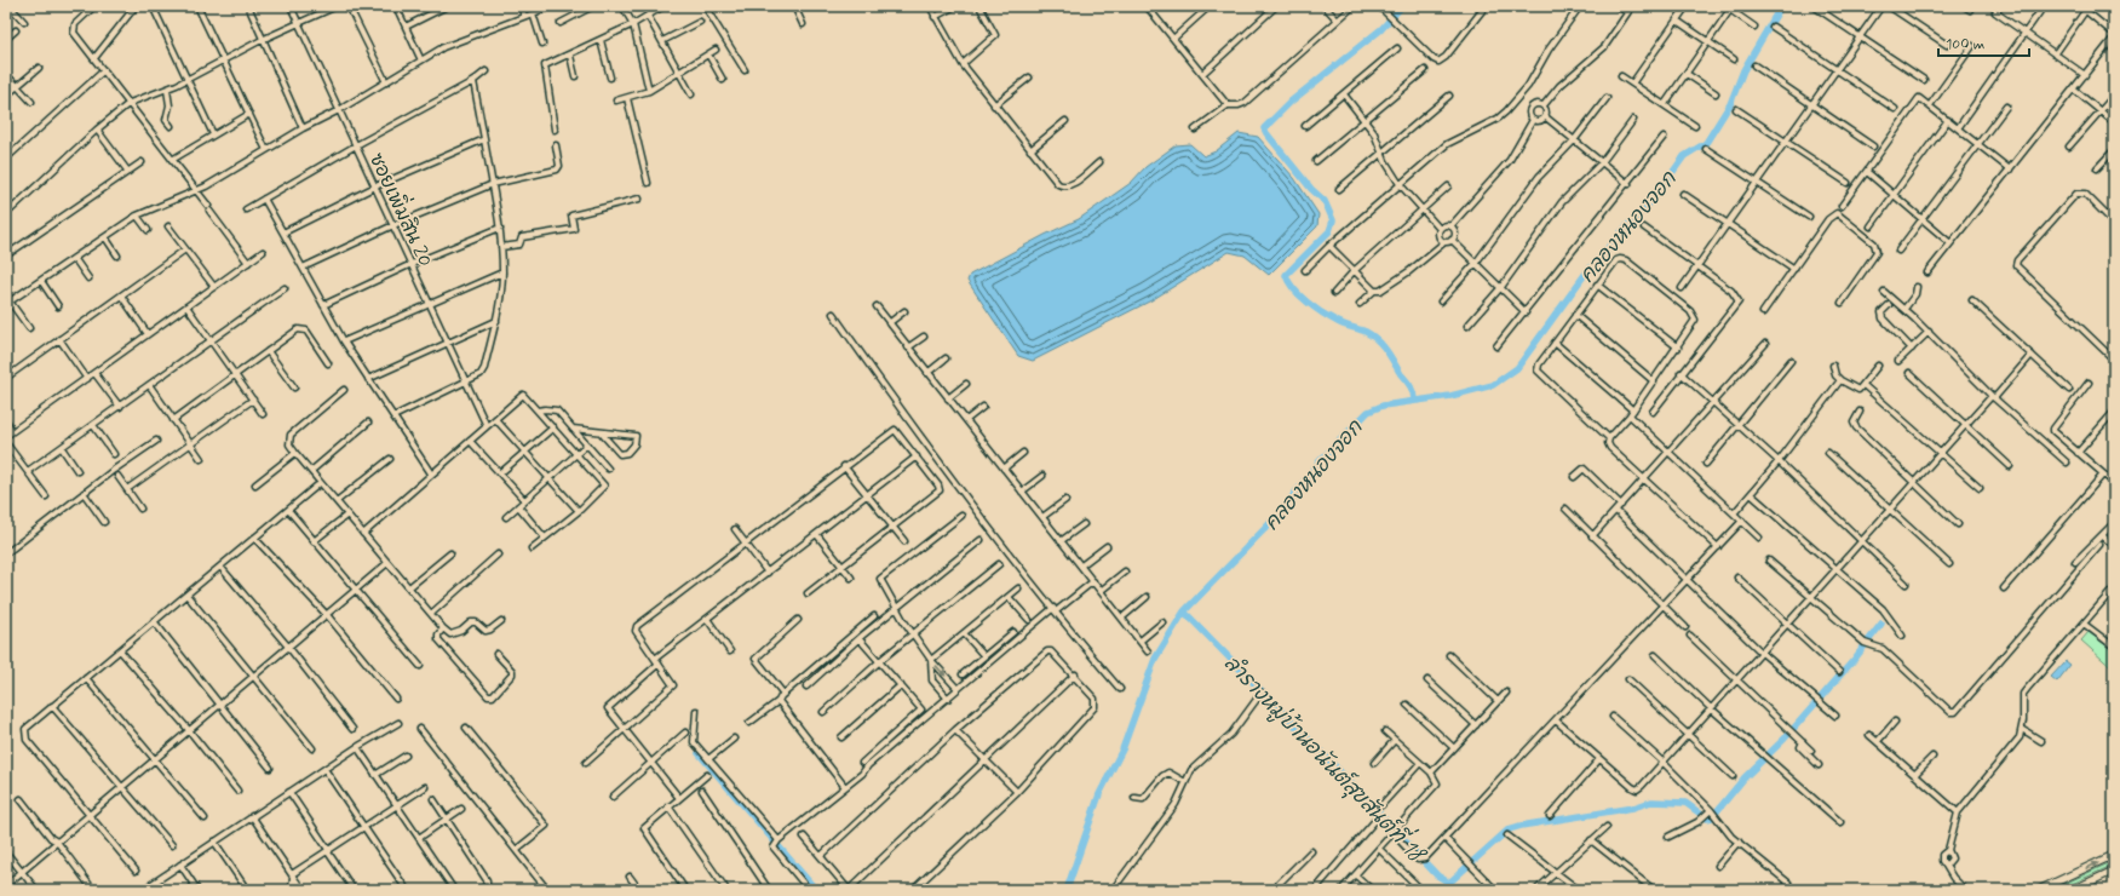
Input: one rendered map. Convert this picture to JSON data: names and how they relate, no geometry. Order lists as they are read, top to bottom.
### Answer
{
  "streets": {
    "street": ["ซอยเพิ่มสิน 20"]
  },
  "water": ["คลองหนองจอก", "ลำรางหมู่บ้านอนันต์สุขสันต์ที่ 18"],
  "scale_bar": "100 m"
}
